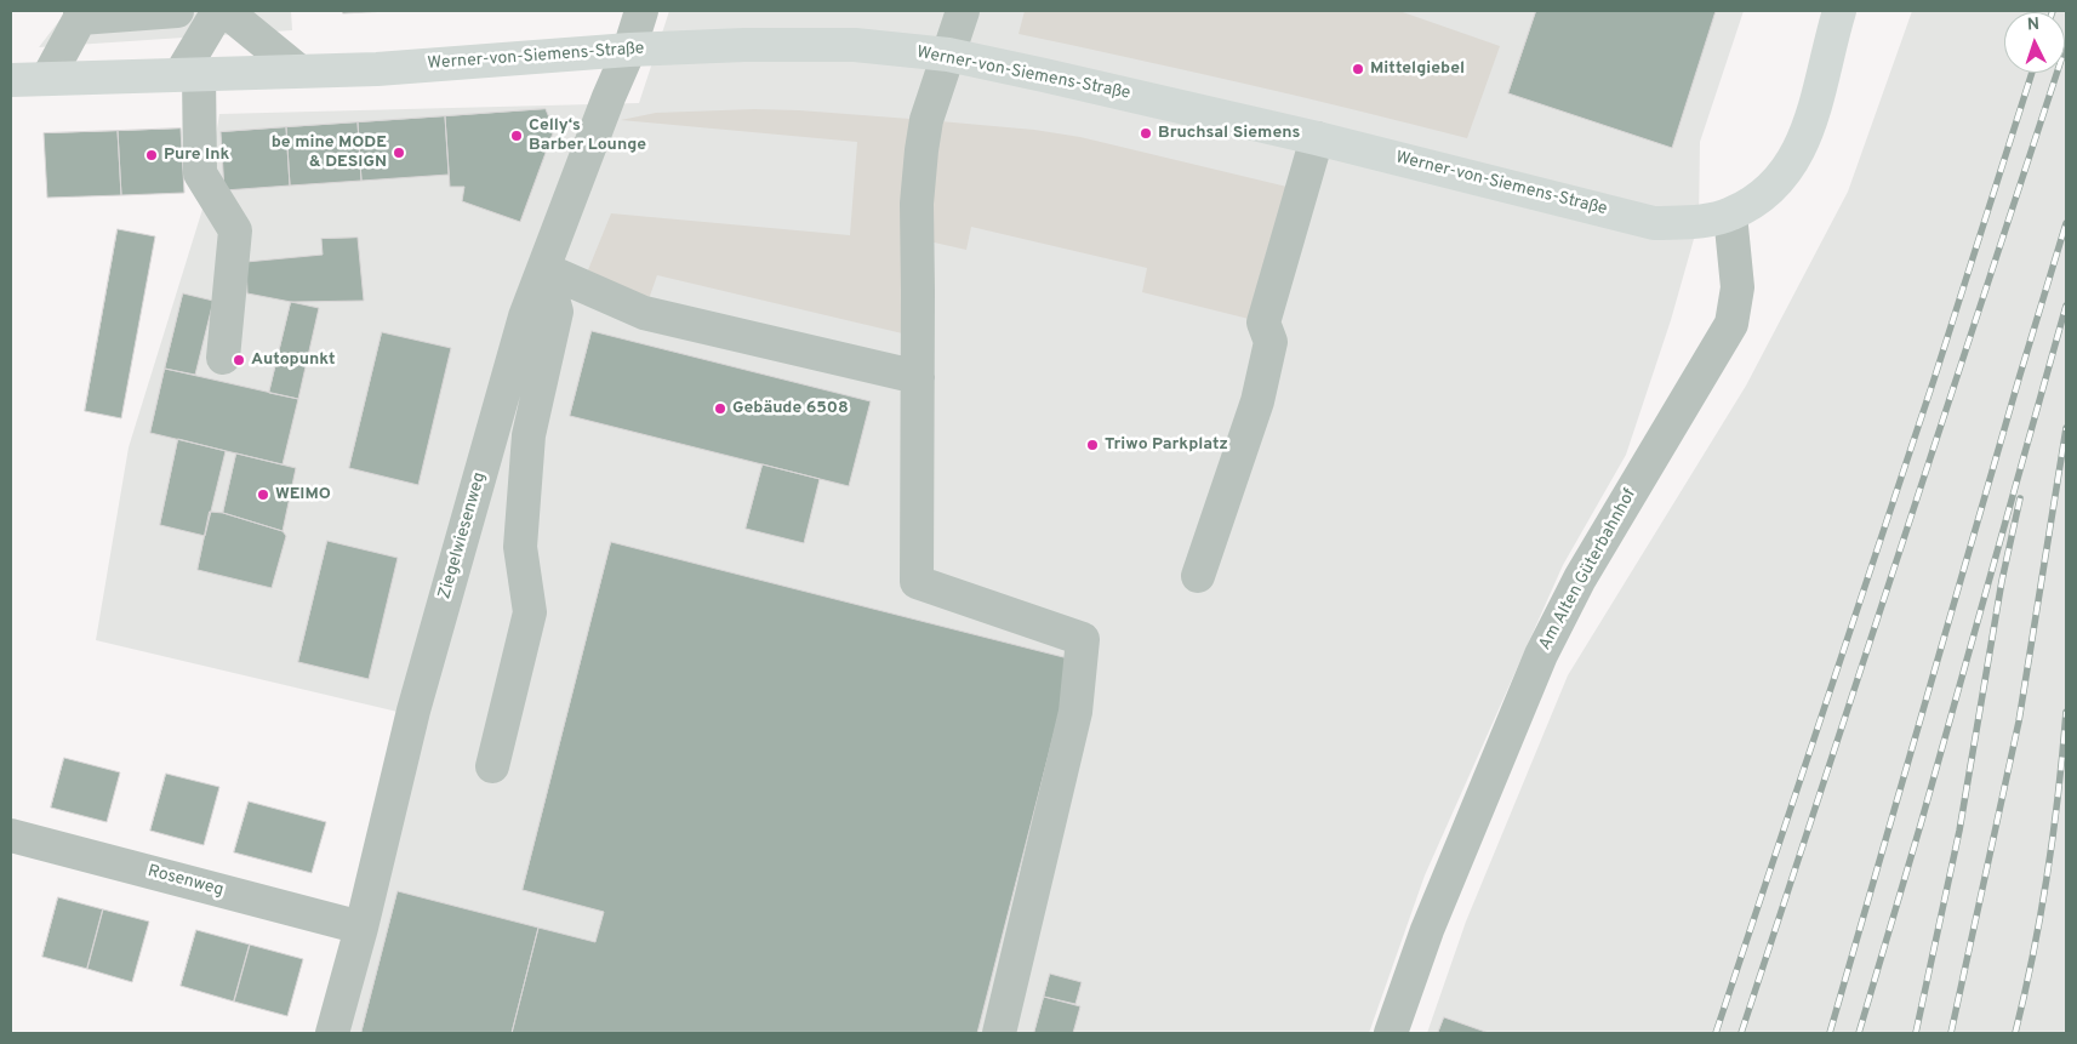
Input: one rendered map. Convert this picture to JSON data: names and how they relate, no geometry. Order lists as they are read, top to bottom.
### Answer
{
  "streets": {
    "main road": ["Werner-von-Siemens-Straße"],
    "street": ["Ziegelwiesenweg", "Am Alten Güterbahnhof", "Rosenweg"]
  },
  "crossings": [
    ["Werner-von-Siemens-Straße", "Ziegelwiesenweg"],
    ["Werner-von-Siemens-Straße", "Am Alten Güterbahnhof"],
    ["Ziegelwiesenweg", "Rosenweg"]
  ],
  "places": [
    "Mittelgiebel",
    "Bruchsal Siemens",
    "Celly‘s Barber Lounge",
    "be mine MODE & DESIGN",
    "Pure Ink",
    "Autopunkt",
    "Gebäude 6508",
    "Triwo Parkplatz",
    "WEIMO"
  ],
  "north": "top"
}
